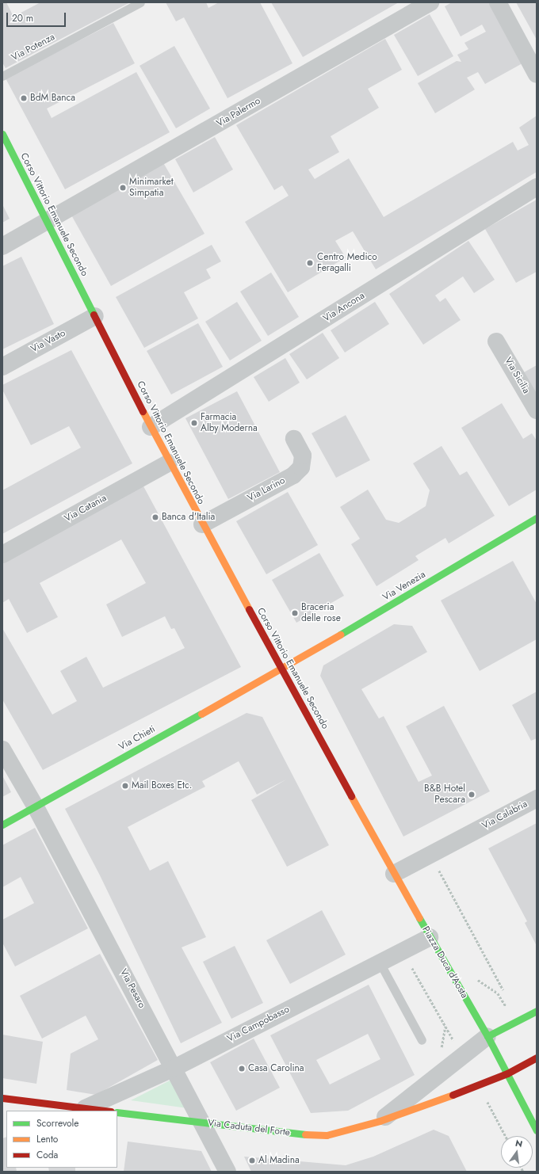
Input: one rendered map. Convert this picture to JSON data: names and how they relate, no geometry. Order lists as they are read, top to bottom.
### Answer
{
  "streets": {
    "main road": [
      "Corso Vittorio Emanuele Secondo",
      "Via Venezia",
      "Via Chieti",
      "Piazza Duca d'Aosta",
      "Via Caduta del Forte"
    ],
    "street": [
      "Via Palermo",
      "Via Ancona",
      "Via Vasto",
      "Via Sicilia",
      "Via Larino",
      "Via Catania",
      "Via Calabria",
      "Via Pesaro",
      "Via Campobasso"
    ],
    "lane": ["Via Potenza"]
  },
  "crossings": [
    ["Via Palermo", "Corso Vittorio Emanuele Secondo"],
    ["Corso Vittorio Emanuele Secondo", "Via Ancona"],
    ["Corso Vittorio Emanuele Secondo", "Via Vasto"],
    ["Corso Vittorio Emanuele Secondo", "Via Larino"],
    ["Corso Vittorio Emanuele Secondo", "Via Catania"],
    ["Corso Vittorio Emanuele Secondo", "Via Venezia"],
    ["Corso Vittorio Emanuele Secondo", "Via Chieti"],
    ["Corso Vittorio Emanuele Secondo", "Piazza Duca d'Aosta"],
    ["Via Venezia", "Via Chieti"],
    ["Via Chieti", "Via Pesaro"],
    ["Piazza Duca d'Aosta", "Via Campobasso"],
    ["Piazza Duca d'Aosta", "Via Caduta del Forte"],
    ["Via Pesaro", "Via Campobasso"],
    ["Via Pesaro", "Via Caduta del Forte"]
  ],
  "places": [
    "BdM Banca",
    "Minimarket Simpatia",
    "Centro Medico Feragalli",
    "Farmacia Alby Moderna",
    "Banca d'Italia",
    "Braceria delle rose",
    "Mail Boxes Etc.",
    "B&B Hotel Pescara",
    "Casa Carolina",
    "Al Madina"
  ],
  "legend": ["Scorrevole", "Lento", "Coda"],
  "scale_bar": "20 m",
  "north": "top"
}
